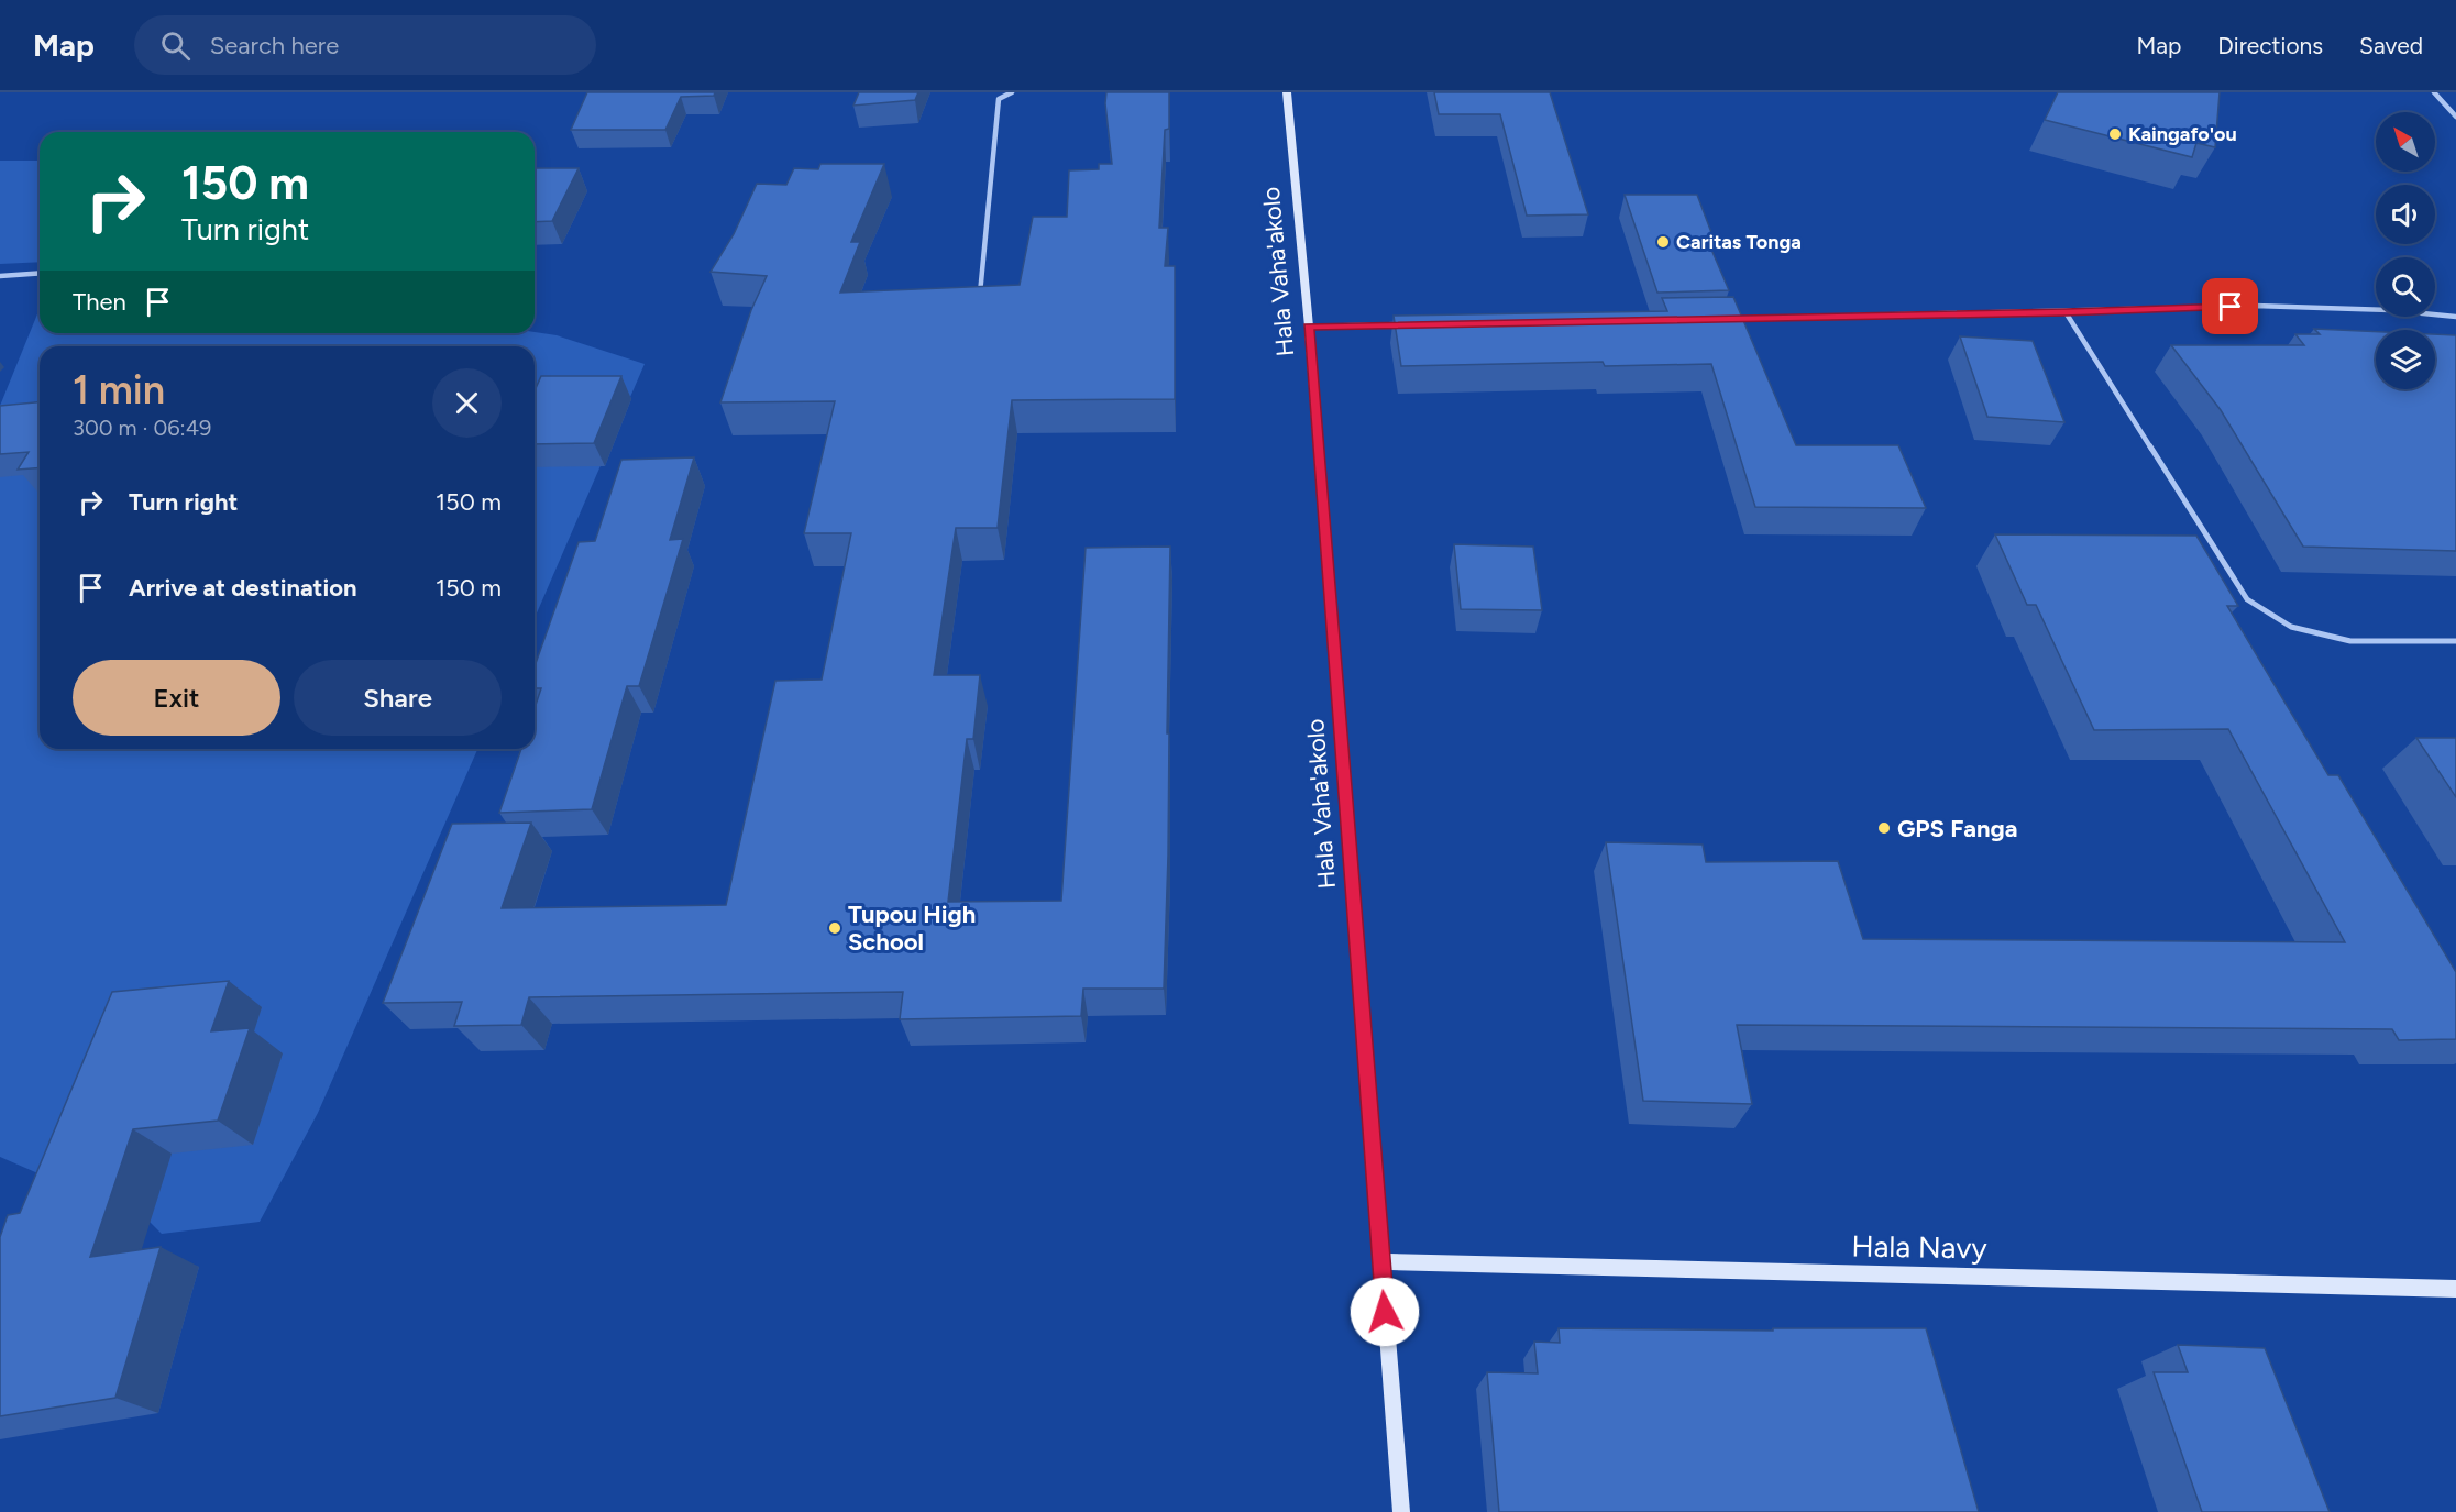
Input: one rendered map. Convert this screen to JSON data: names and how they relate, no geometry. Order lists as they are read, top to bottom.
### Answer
{
  "streets": {
    "main road": ["Hala Vaha'akolo", "Hala Navy"]
  },
  "crossings": [
    ["Hala Vaha'akolo", "Hala Navy"]
  ],
  "places": [
    "Kaingafo'ou",
    "Caritas Tonga",
    "GPS Fanga",
    "Tupou High School"
  ],
  "north": "top left",
  "page": {
    "header": "Map",
    "search": "Search here",
    "nav": ["Map", "Directions", "Saved"],
    "turn": ["150 m", "Turn right"],
    "then": "Then",
    "heading": ["1 min", "300 m · 06:49"],
    "list": [
      {
        "name": "Turn right",
        "value": "150 m"
      },
      {
        "name": "Arrive at destination",
        "value": "150 m"
      }
    ],
    "buttons": ["Exit", "Share"]
  }
}
